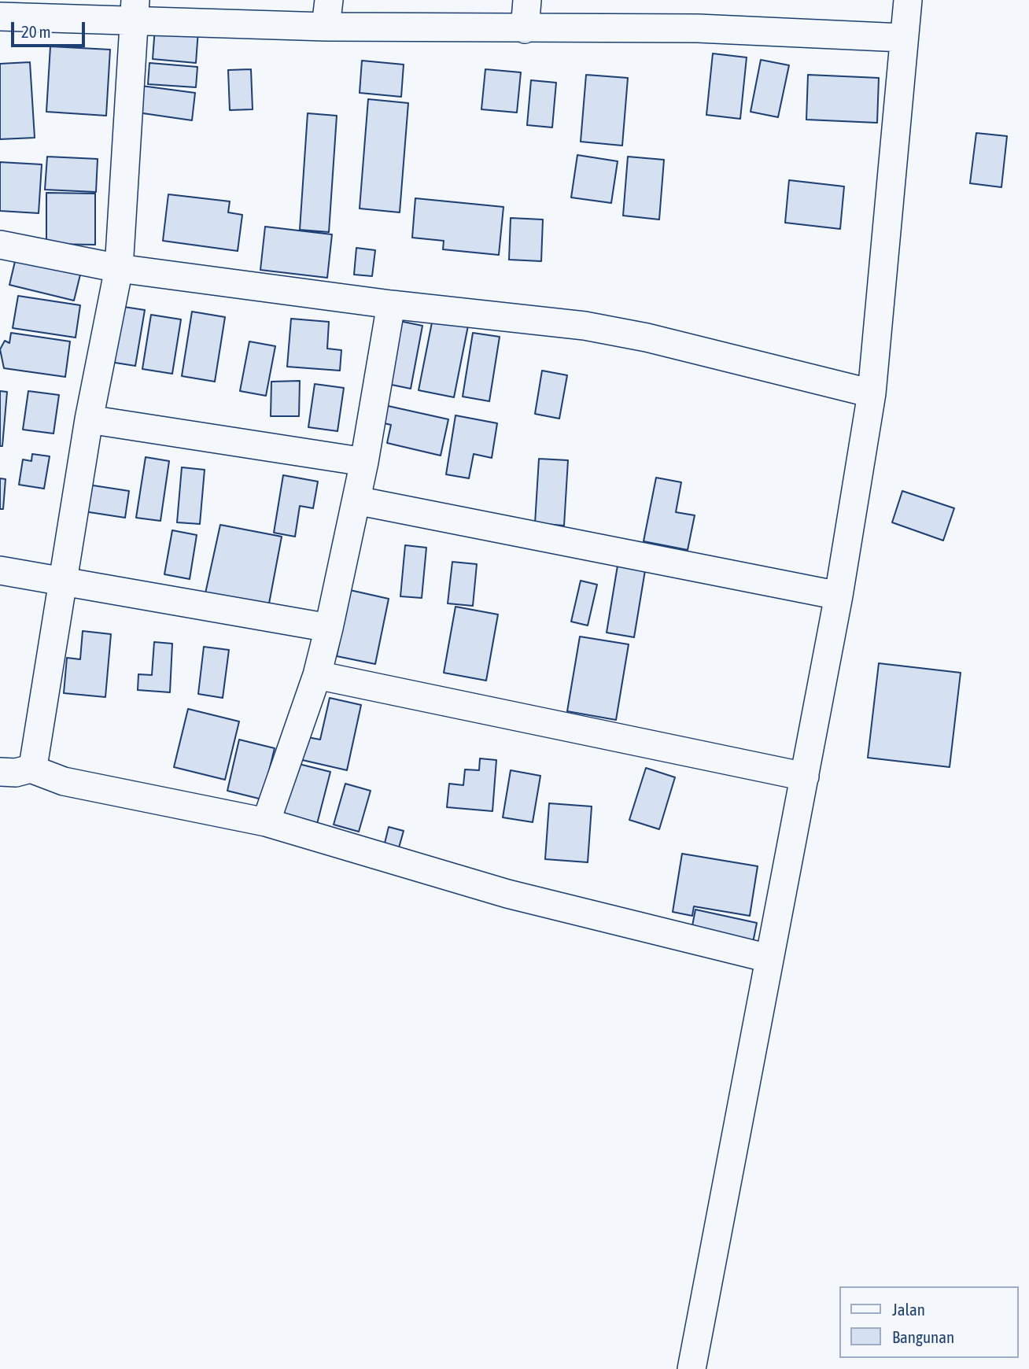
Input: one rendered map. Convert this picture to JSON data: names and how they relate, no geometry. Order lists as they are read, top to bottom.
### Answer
{
  "legend": ["Jalan", "Bangunan"],
  "scale_bar": "20 m"
}
